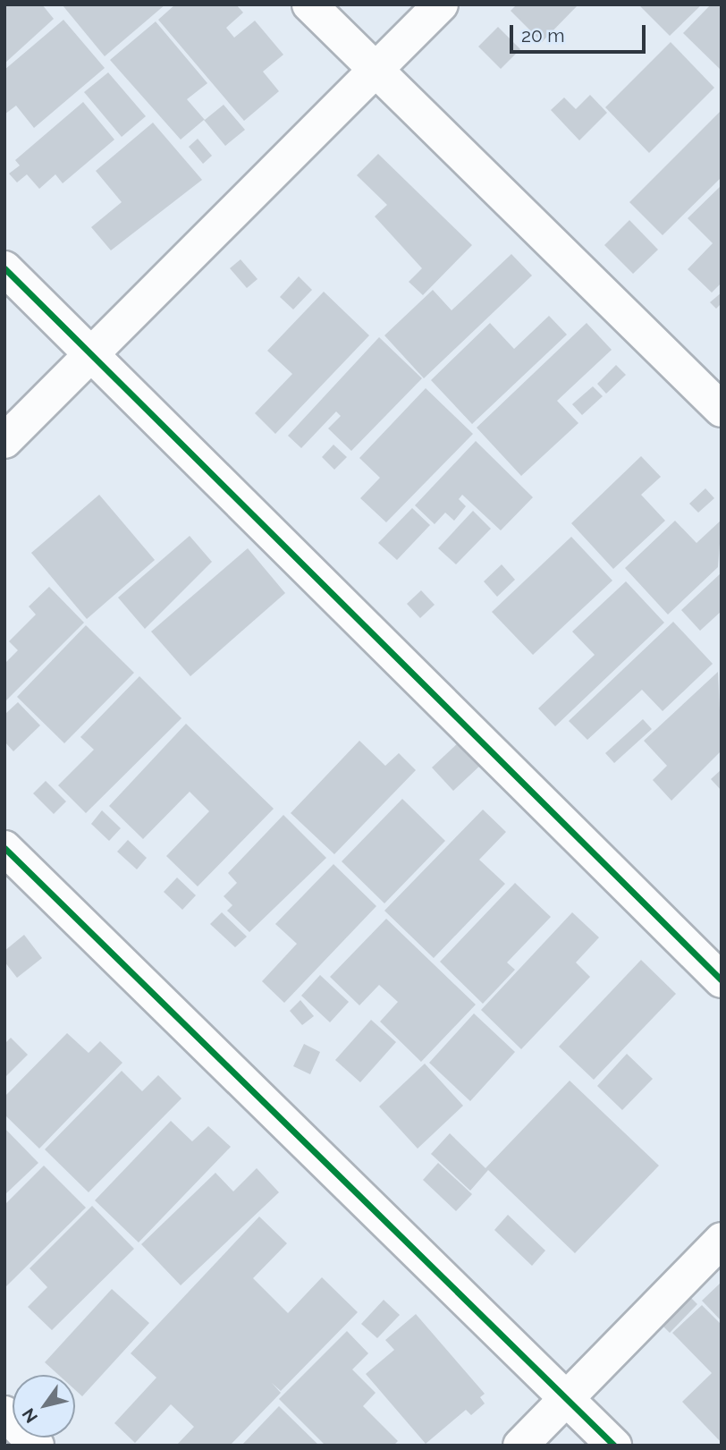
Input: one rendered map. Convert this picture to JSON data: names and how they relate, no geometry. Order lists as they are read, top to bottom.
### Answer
{
  "scale_bar": "20 m",
  "north": "bottom left"
}
